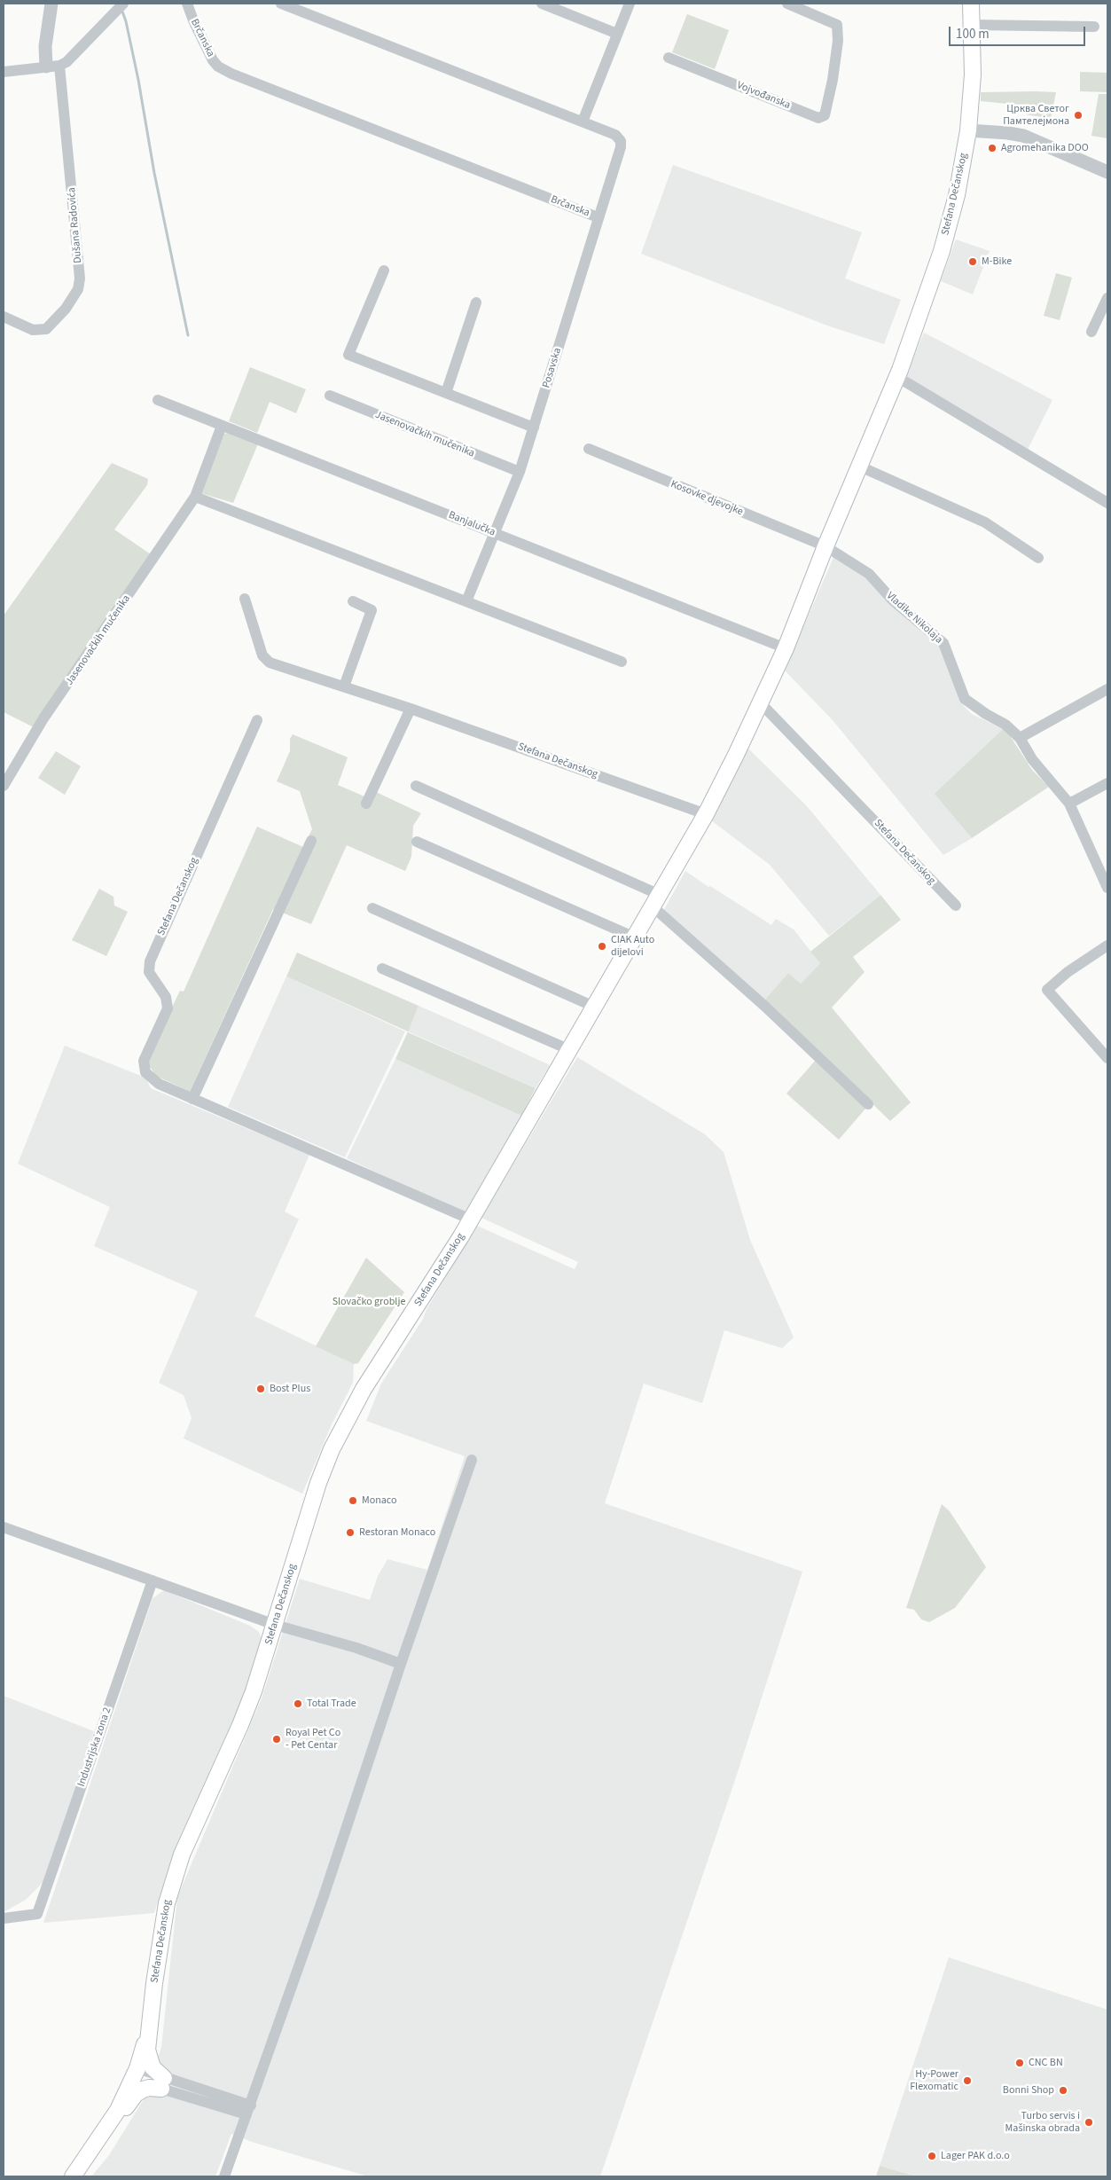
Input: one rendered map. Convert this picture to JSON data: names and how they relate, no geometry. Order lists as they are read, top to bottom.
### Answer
{
  "streets": {
    "main road": ["Stefana Dečanskog"],
    "street": [
      "Brčanska",
      "Vojvođanska",
      "Dušana Radovića",
      "Posavska",
      "Jasenovačkih mučenika",
      "Kosovke djevojke",
      "Banjalučka",
      "Vladike Nikolaja",
      "Industrijska zona 2"
    ]
  },
  "crossings": [
    ["Brčanska", "Posavska"],
    ["Stefana Dečanskog", "Kosovke djevojke"],
    ["Stefana Dečanskog", "Banjalučka"],
    ["Stefana Dečanskog", "Vladike Nikolaja"],
    ["Jasenovačkih mučenika", "Banjalučka"],
    ["Kosovke djevojke", "Vladike Nikolaja"]
  ],
  "parks": ["Slovačko groblje"],
  "places": [
    "Црква Светог Памтелејмона",
    "Agromehanika DOO",
    "M-Bike",
    "CIAK Auto dijelovi",
    "Bost Plus",
    "Monaco",
    "Restoran Monaco",
    "Total Trade",
    "Royal Pet Co - Pet Centar",
    "CNC BN",
    "Hy-Power Flexomatic",
    "Bonni Shop",
    "Turbo servis i Mašinska obrada",
    "Lager PAK d.o.o"
  ],
  "scale_bar": "100 m"
}
